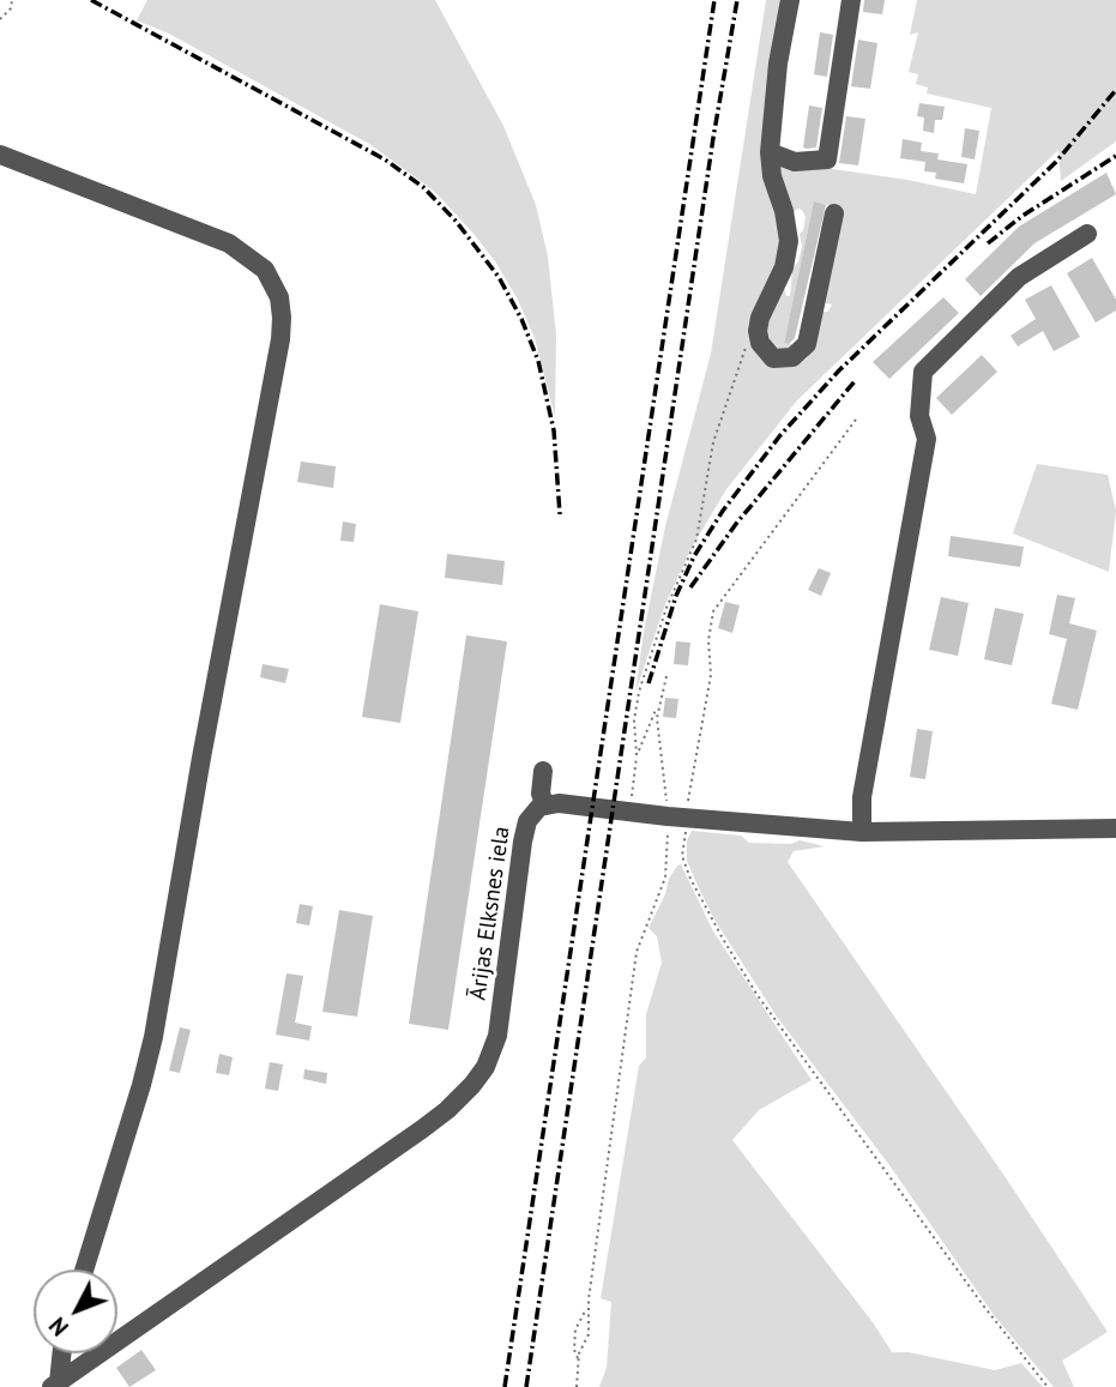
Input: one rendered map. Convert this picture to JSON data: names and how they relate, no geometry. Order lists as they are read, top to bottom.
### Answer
{
  "streets": {
    "street": ["Ārijas Elksnes iela"]
  },
  "north": "bottom left"
}
